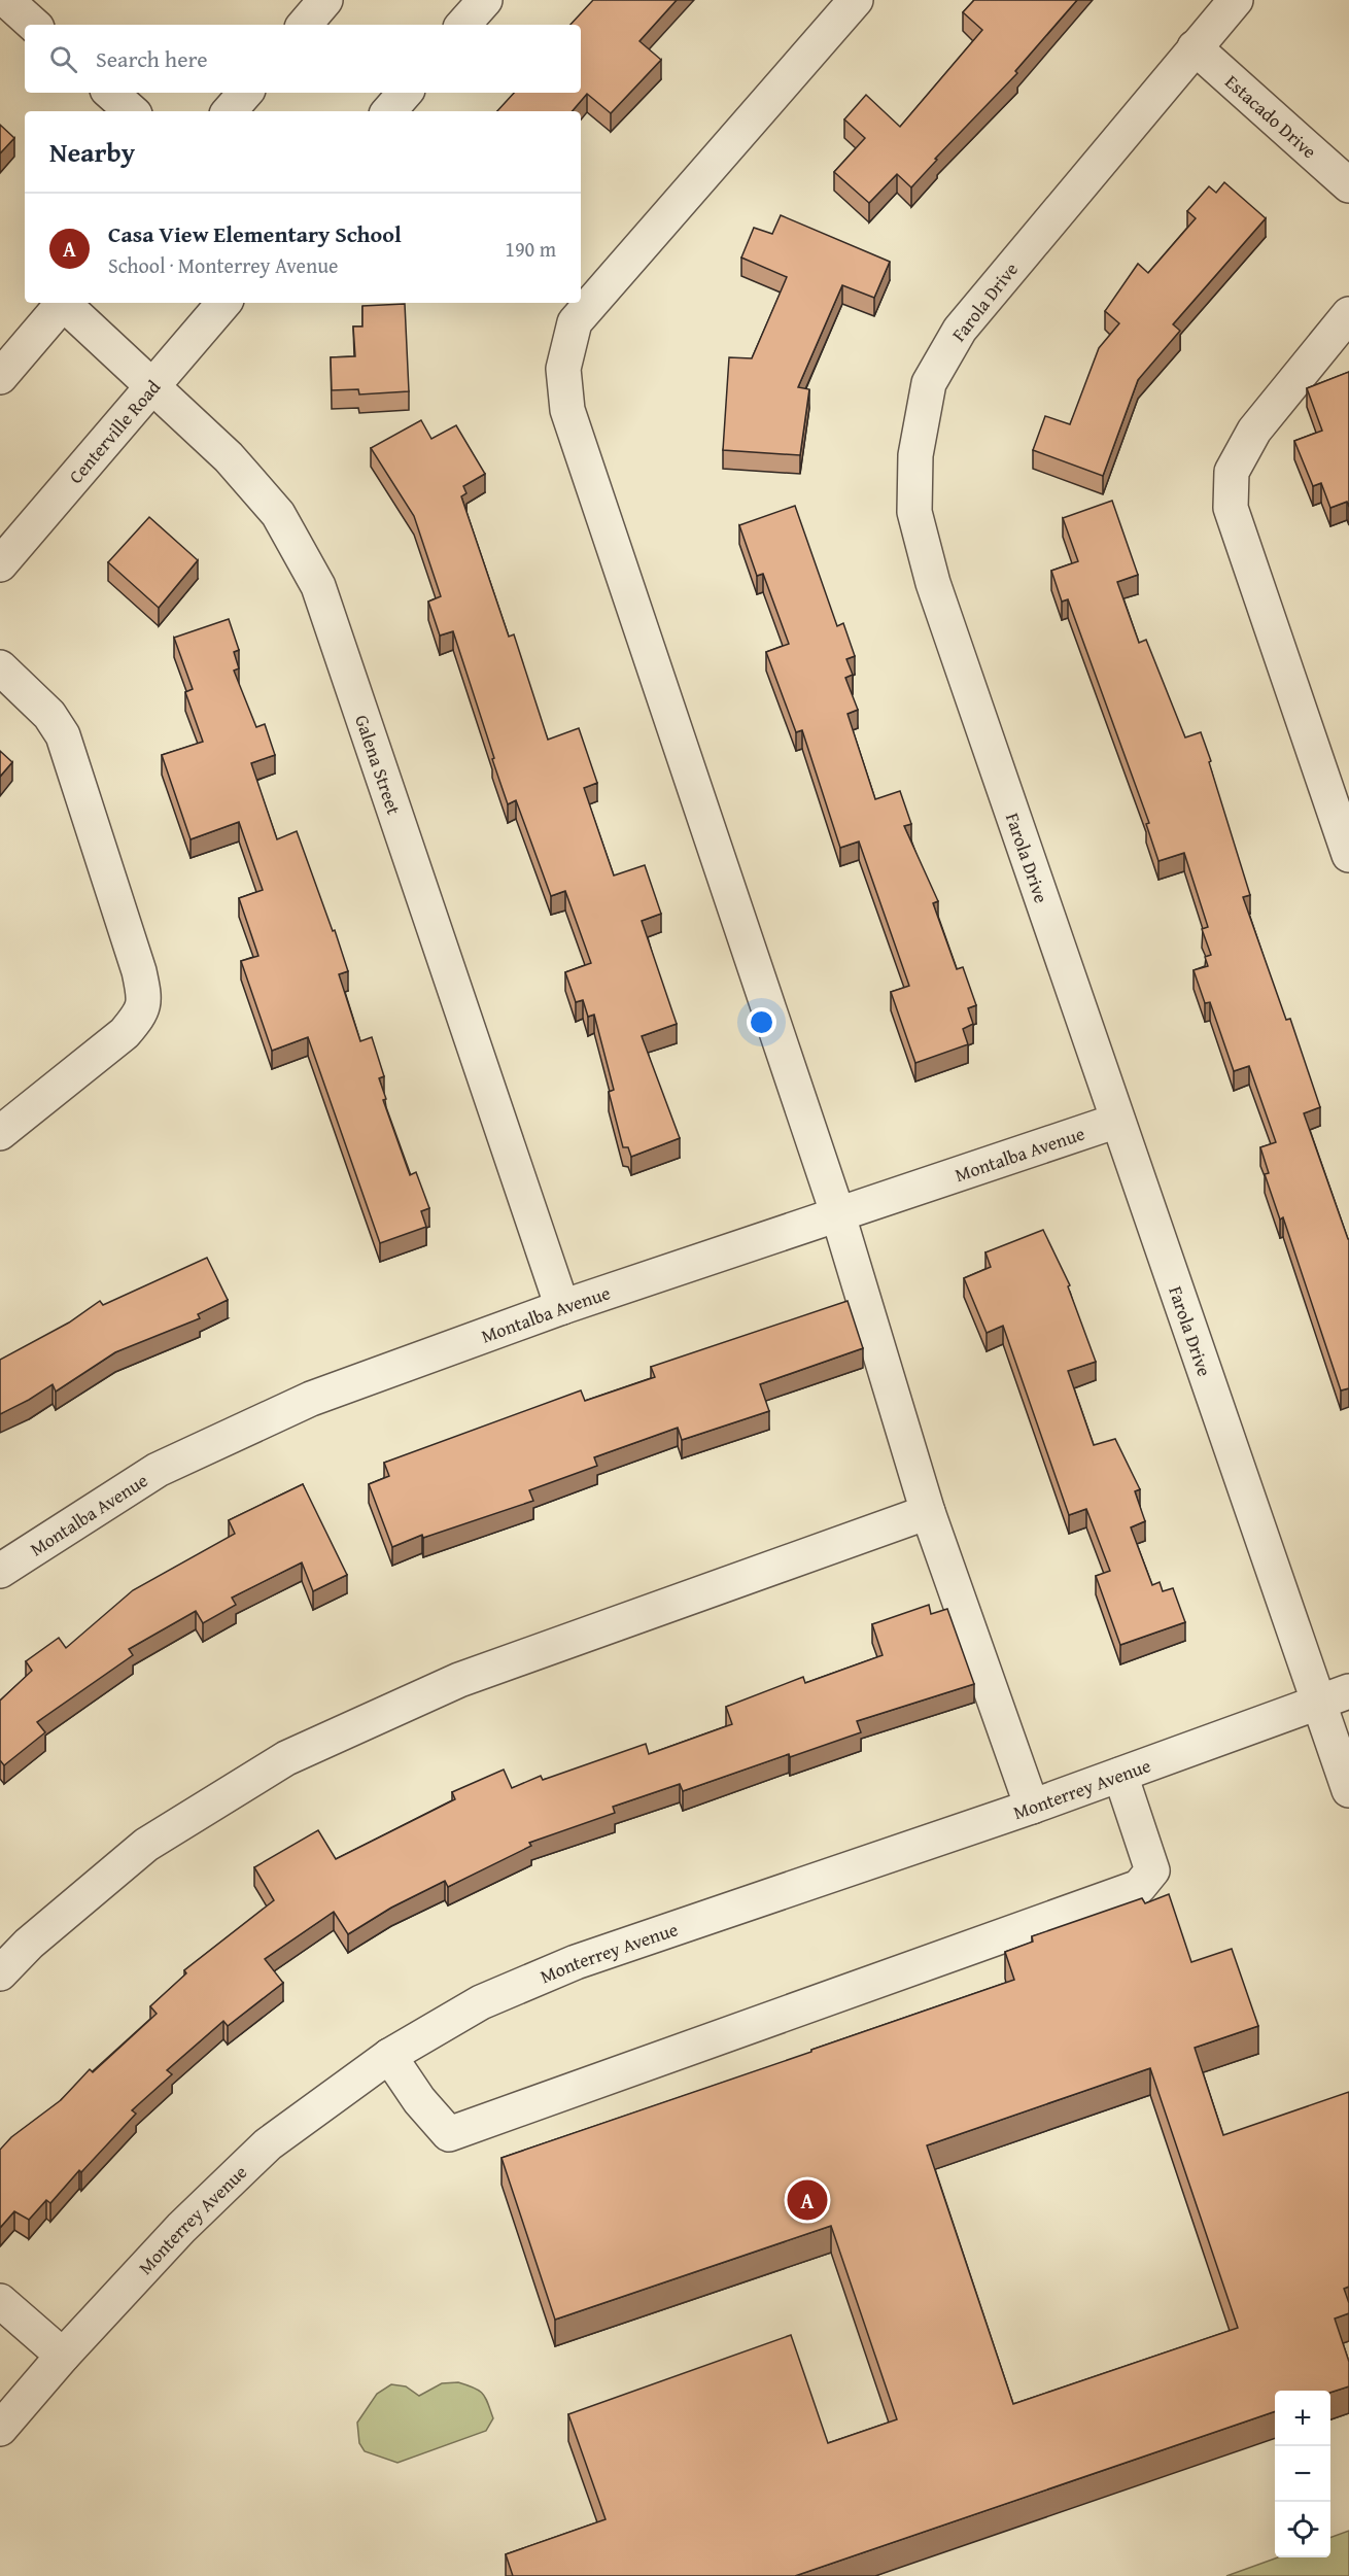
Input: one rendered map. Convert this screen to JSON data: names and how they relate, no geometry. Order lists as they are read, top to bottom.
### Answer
{
  "streets": {
    "street": [
      "Estacado Drive",
      "Farola Drive",
      "Centerville Road",
      "Galena Street",
      "Montalba Avenue",
      "Monterrey Avenue"
    ]
  },
  "crossings": [
    ["Estacado Drive", "Farola Drive"],
    ["Farola Drive", "Montalba Avenue"],
    ["Farola Drive", "Monterrey Avenue"],
    ["Centerville Road", "Galena Street"],
    ["Galena Street", "Montalba Avenue"]
  ],
  "page": {
    "search": "Search here",
    "heading": "Nearby",
    "list": [
      {
        "mark": "A",
        "name": "Casa View Elementary School",
        "note": "School · Monterrey Avenue",
        "value": "190 m"
      }
    ],
    "pins": "A",
    "map_buttons": ["+", "−"]
  }
}
